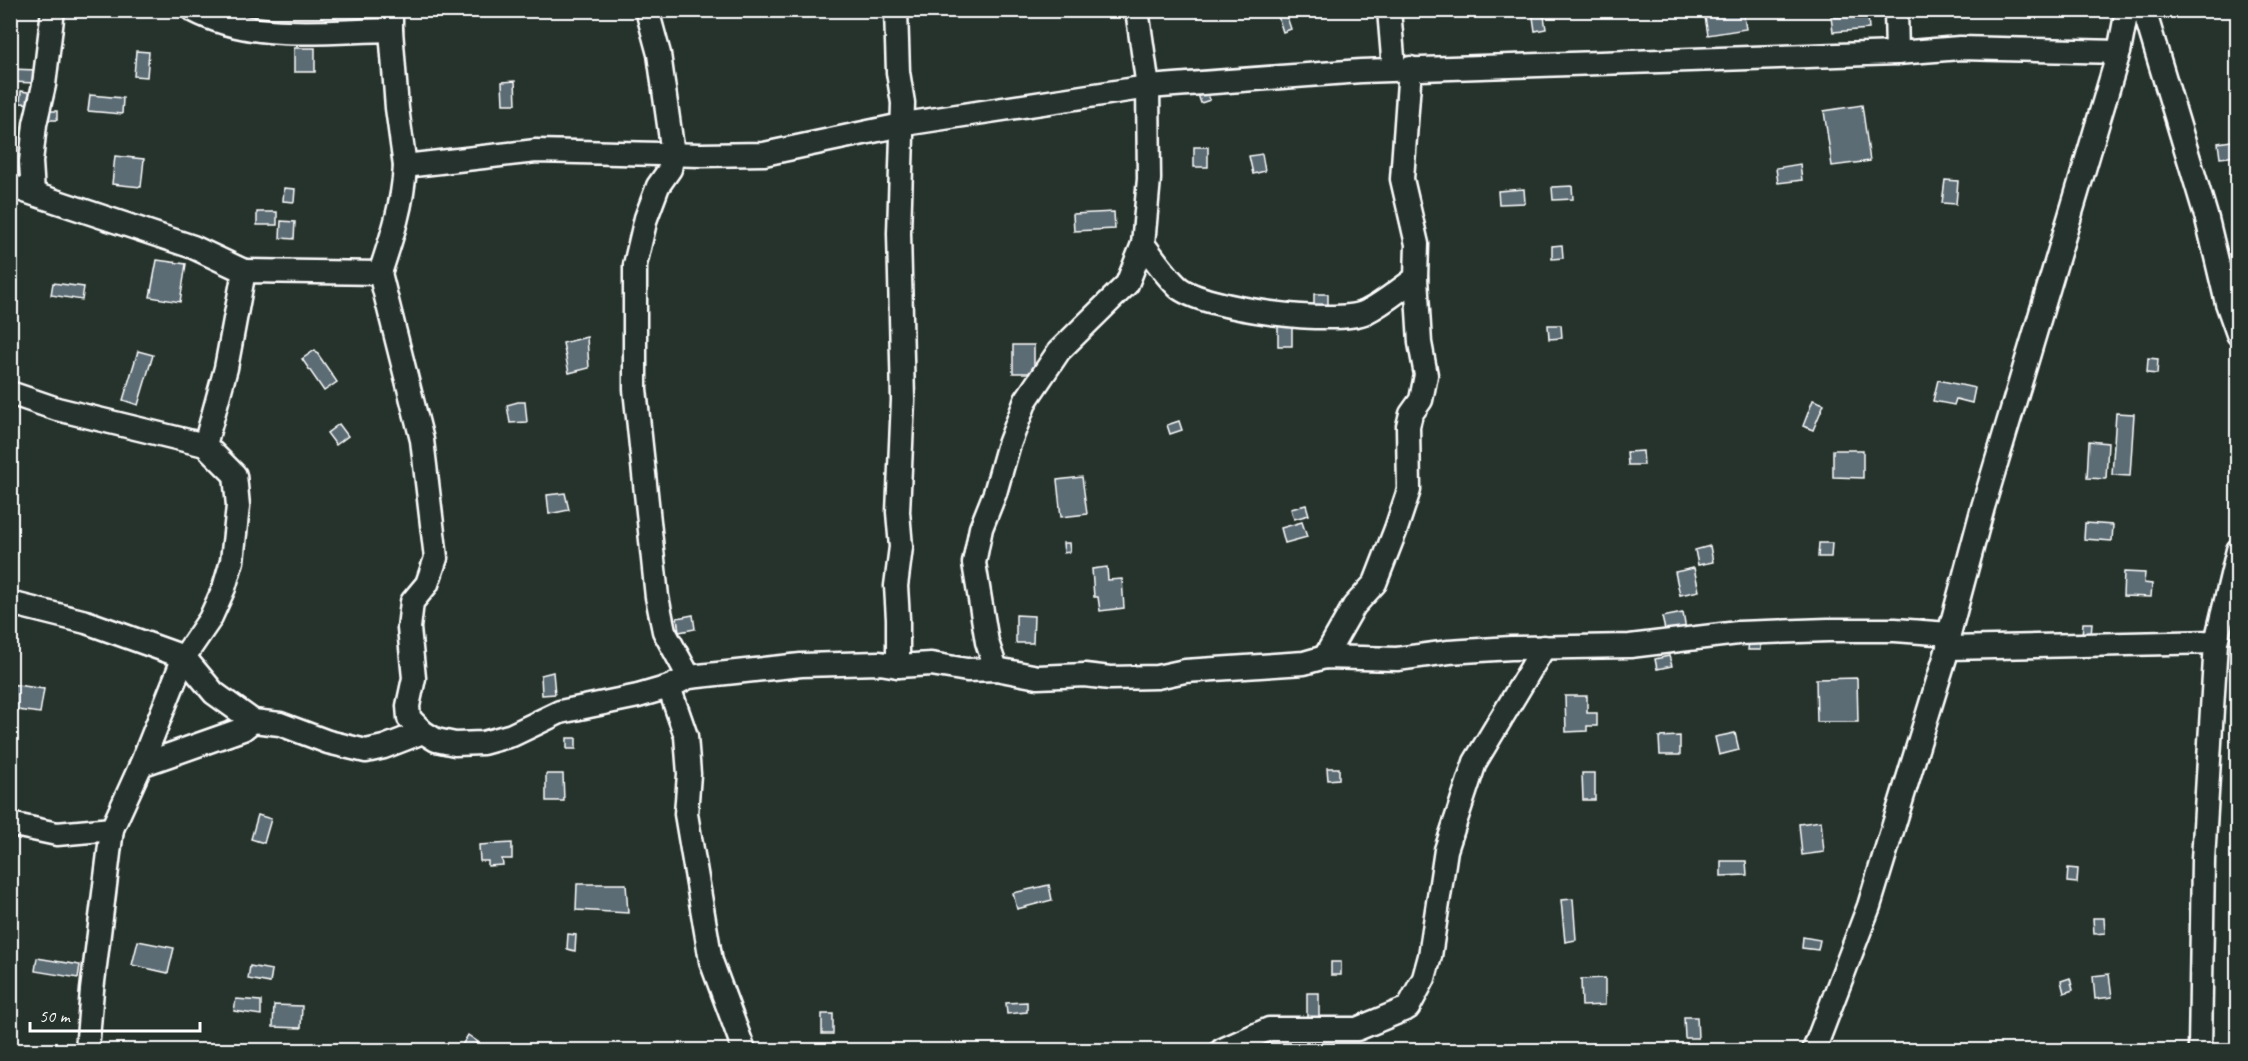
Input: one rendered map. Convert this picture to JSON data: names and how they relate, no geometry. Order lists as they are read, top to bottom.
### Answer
{
  "scale_bar": "50 m"
}
